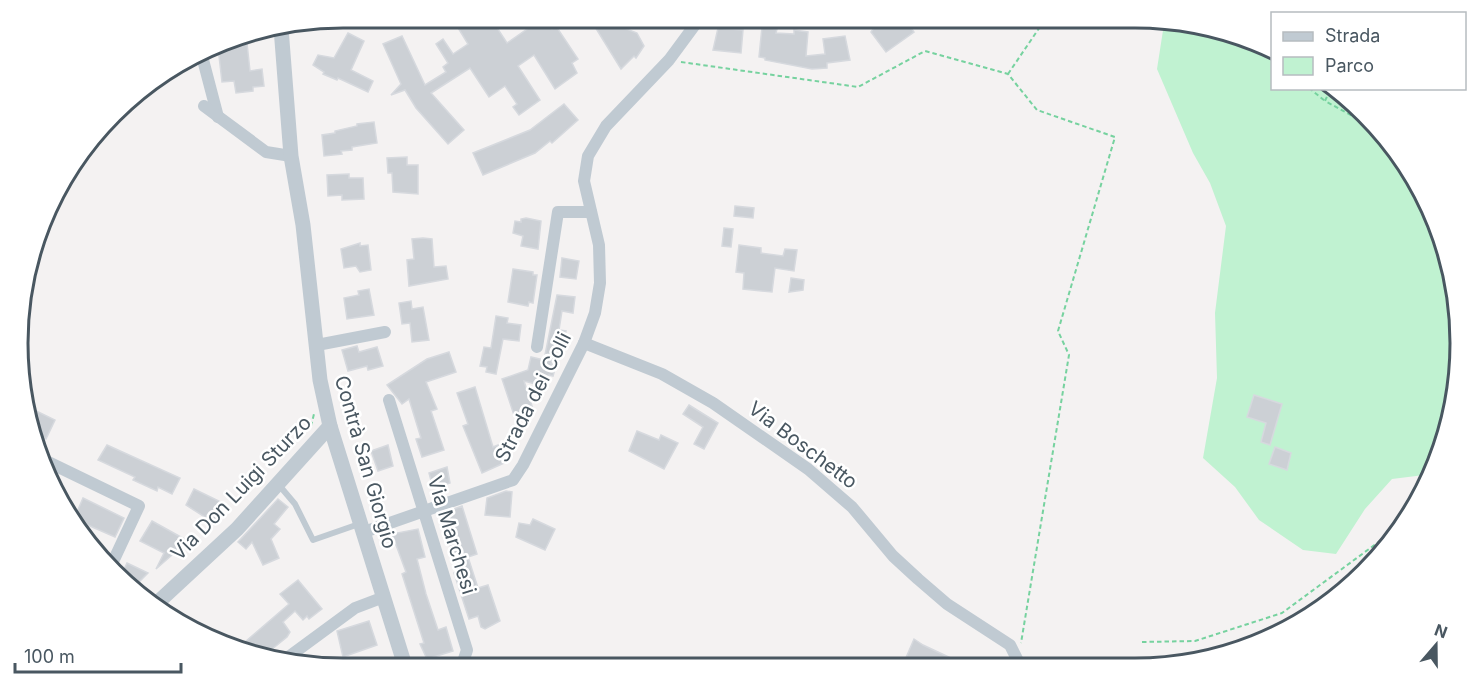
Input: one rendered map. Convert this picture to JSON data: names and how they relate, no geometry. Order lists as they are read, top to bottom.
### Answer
{
  "streets": {
    "street": [
      "Strada dei Colli",
      "Via Boschetto",
      "Contrà San Giorgio",
      "Via Don Luigi Sturzo",
      "Via Marchesi"
    ]
  },
  "crossings": [
    ["Strada dei Colli", "Via Boschetto"],
    ["Strada dei Colli", "Contrà San Giorgio"],
    ["Strada dei Colli", "Via Marchesi"],
    ["Contrà San Giorgio", "Via Don Luigi Sturzo"]
  ],
  "legend": ["Strada", "Parco"],
  "scale_bar": "100 m",
  "north": "top"
}
